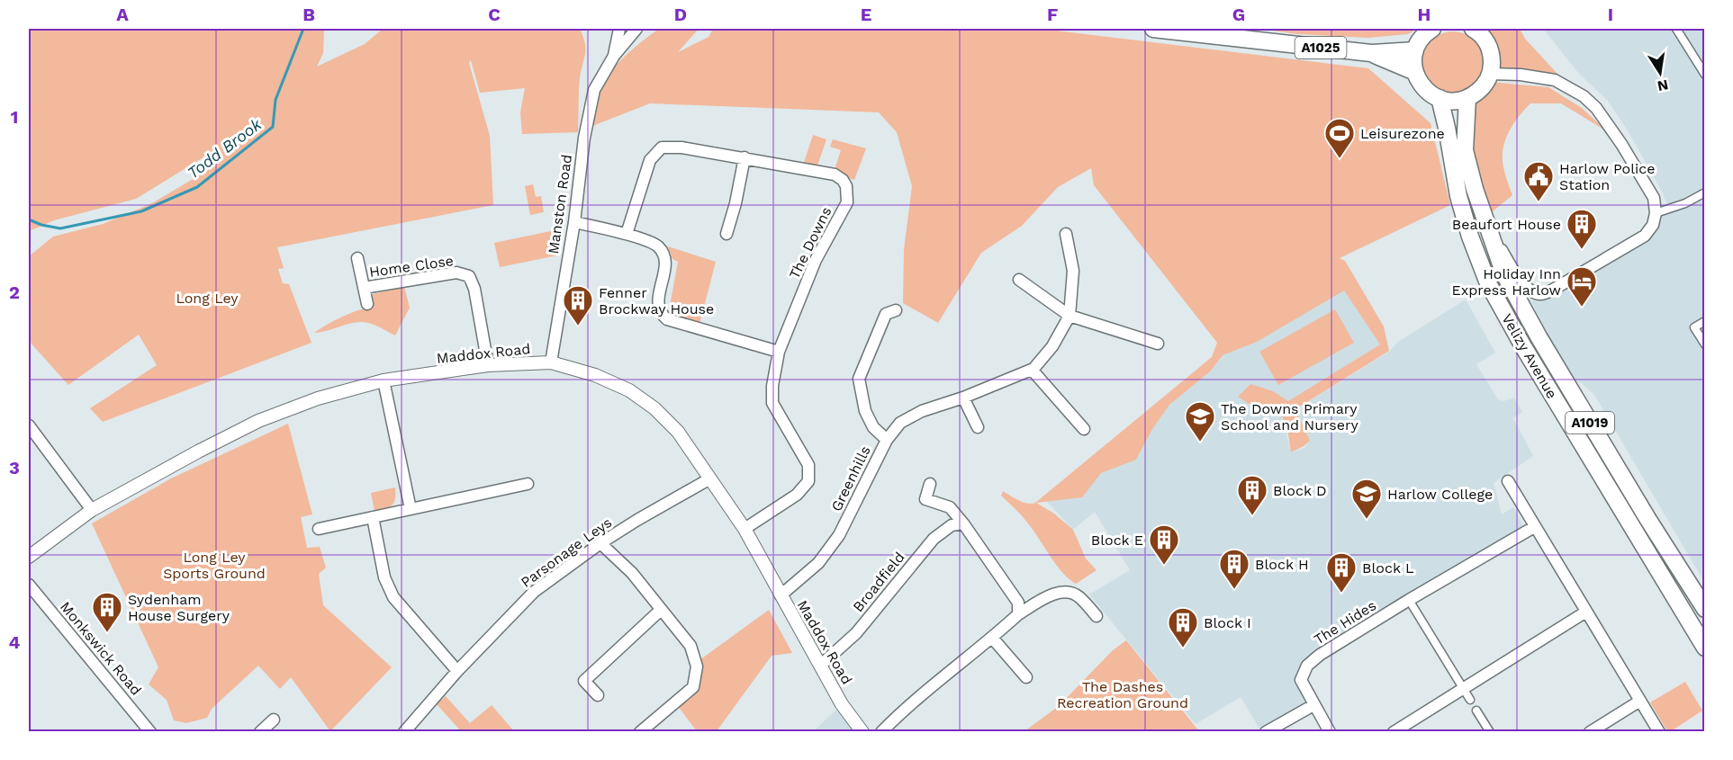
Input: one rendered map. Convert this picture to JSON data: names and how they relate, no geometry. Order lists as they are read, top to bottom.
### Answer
{
  "streets": {
    "main road": ["A1025", "Velizy Avenue", "A1019"],
    "street": [
      "Manston Road",
      "The Downs",
      "Home Close",
      "Maddox Road",
      "Greenhills",
      "Parsonage Leys",
      "Broadfield",
      "The Hides",
      "Monkswick Road"
    ]
  },
  "crossings": [
    ["Manston Road", "Maddox Road"],
    ["The Downs", "Maddox Road"],
    ["Home Close", "Maddox Road"],
    ["Maddox Road", "Greenhills"],
    ["Maddox Road", "Parsonage Leys"],
    ["Maddox Road", "Broadfield"]
  ],
  "water": ["Todd Brook"],
  "parks": ["Long Ley", "Long Ley Sports Ground", "The Dashes Recreation Ground"],
  "places": {
    "sports": ["Leisurezone"],
    "public building": ["Harlow Police Station"],
    "building": [
      "Beaufort House",
      "Fenner Brockway House",
      "Block D",
      "Block E",
      "Block H",
      "Block L",
      "Sydenham House Surgery",
      "Block I"
    ],
    "hotel": ["Holiday Inn Express Harlow"],
    "school or university": ["The Downs Primary School and Nursery", "Harlow College"]
  },
  "north": "bottom",
  "grid": {
    "columns": [
      "A",
      "B",
      "C",
      "D",
      "E",
      "F",
      "G",
      "H",
      "I"
    ],
    "rows": [
      "1",
      "2",
      "3",
      "4"
    ]
  }
}
